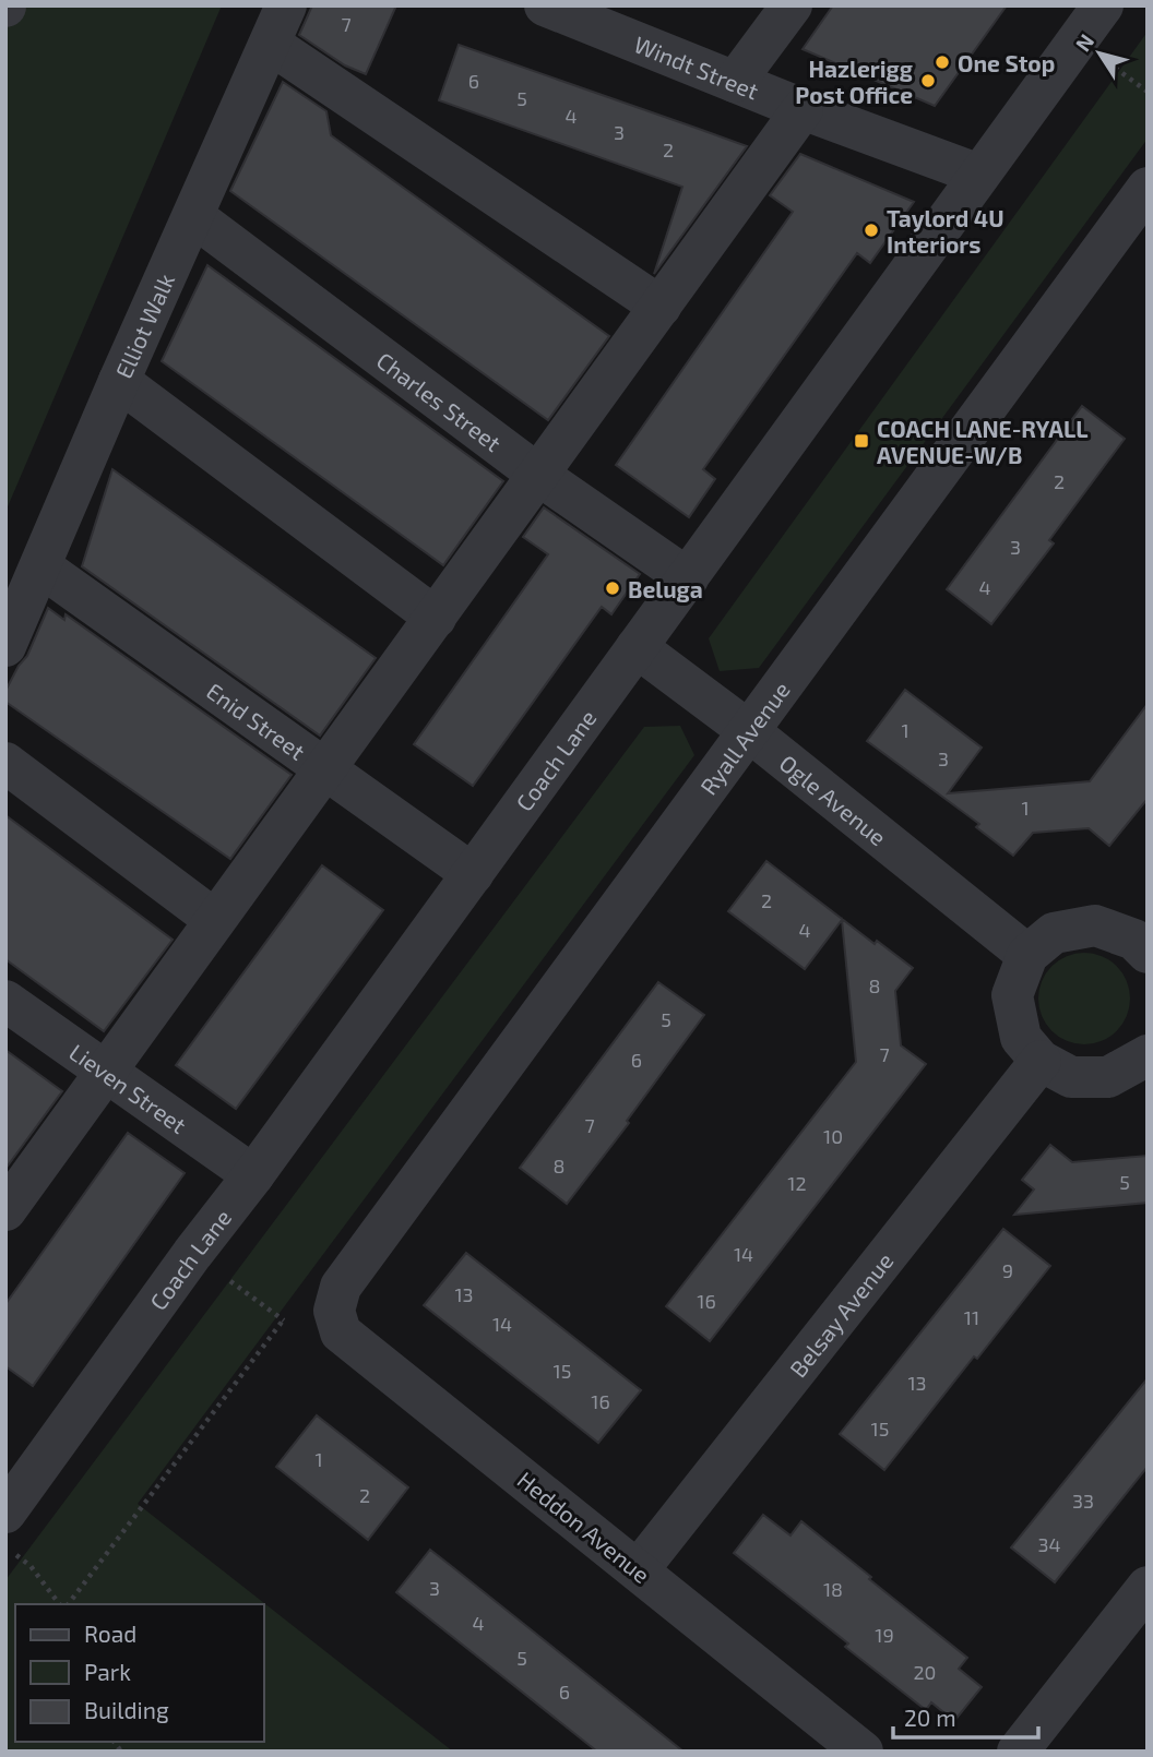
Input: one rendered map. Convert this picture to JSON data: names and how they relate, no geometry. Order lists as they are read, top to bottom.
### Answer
{
  "streets": {
    "street": [
      "Windt Street",
      "Elliot Walk",
      "Charles Street",
      "Enid Street",
      "Ryall Avenue",
      "Coach Lane",
      "Ogle Avenue",
      "Lieven Street",
      "Belsay Avenue",
      "Heddon Avenue"
    ]
  },
  "crossings": [
    ["Windt Street", "Coach Lane"],
    ["Elliot Walk", "Charles Street"],
    ["Elliot Walk", "Enid Street"],
    ["Charles Street", "Coach Lane"],
    ["Enid Street", "Coach Lane"],
    ["Ryall Avenue", "Ogle Avenue"],
    ["Ryall Avenue", "Heddon Avenue"],
    ["Coach Lane", "Ogle Avenue"],
    ["Coach Lane", "Lieven Street"],
    ["Belsay Avenue", "Heddon Avenue"]
  ],
  "places": {
    "other": [
      "One Stop",
      "Hazlerigg Post Office",
      "Taylord 4U Interiors",
      "Beluga"
    ],
    "transit": ["COACH LANE-RYALL AVENUE-W/B"]
  },
  "house_numbers": [
    "7",
    "6",
    "5",
    "4",
    "3",
    "2",
    "2",
    "3",
    "4",
    "1",
    "3",
    "1",
    "2",
    "4",
    "8",
    "5",
    "7",
    "6",
    "7",
    "10",
    "8",
    "5",
    "12",
    "14",
    "9",
    "13",
    "16",
    "11",
    "14",
    "15",
    "13",
    "16",
    "15",
    "1",
    "2",
    "33",
    "34",
    "3",
    "18",
    "4",
    "19",
    "5",
    "20",
    "6"
  ],
  "legend": ["Road", "Park", "Building"],
  "scale_bar": "20 m",
  "north": "top left"
}
